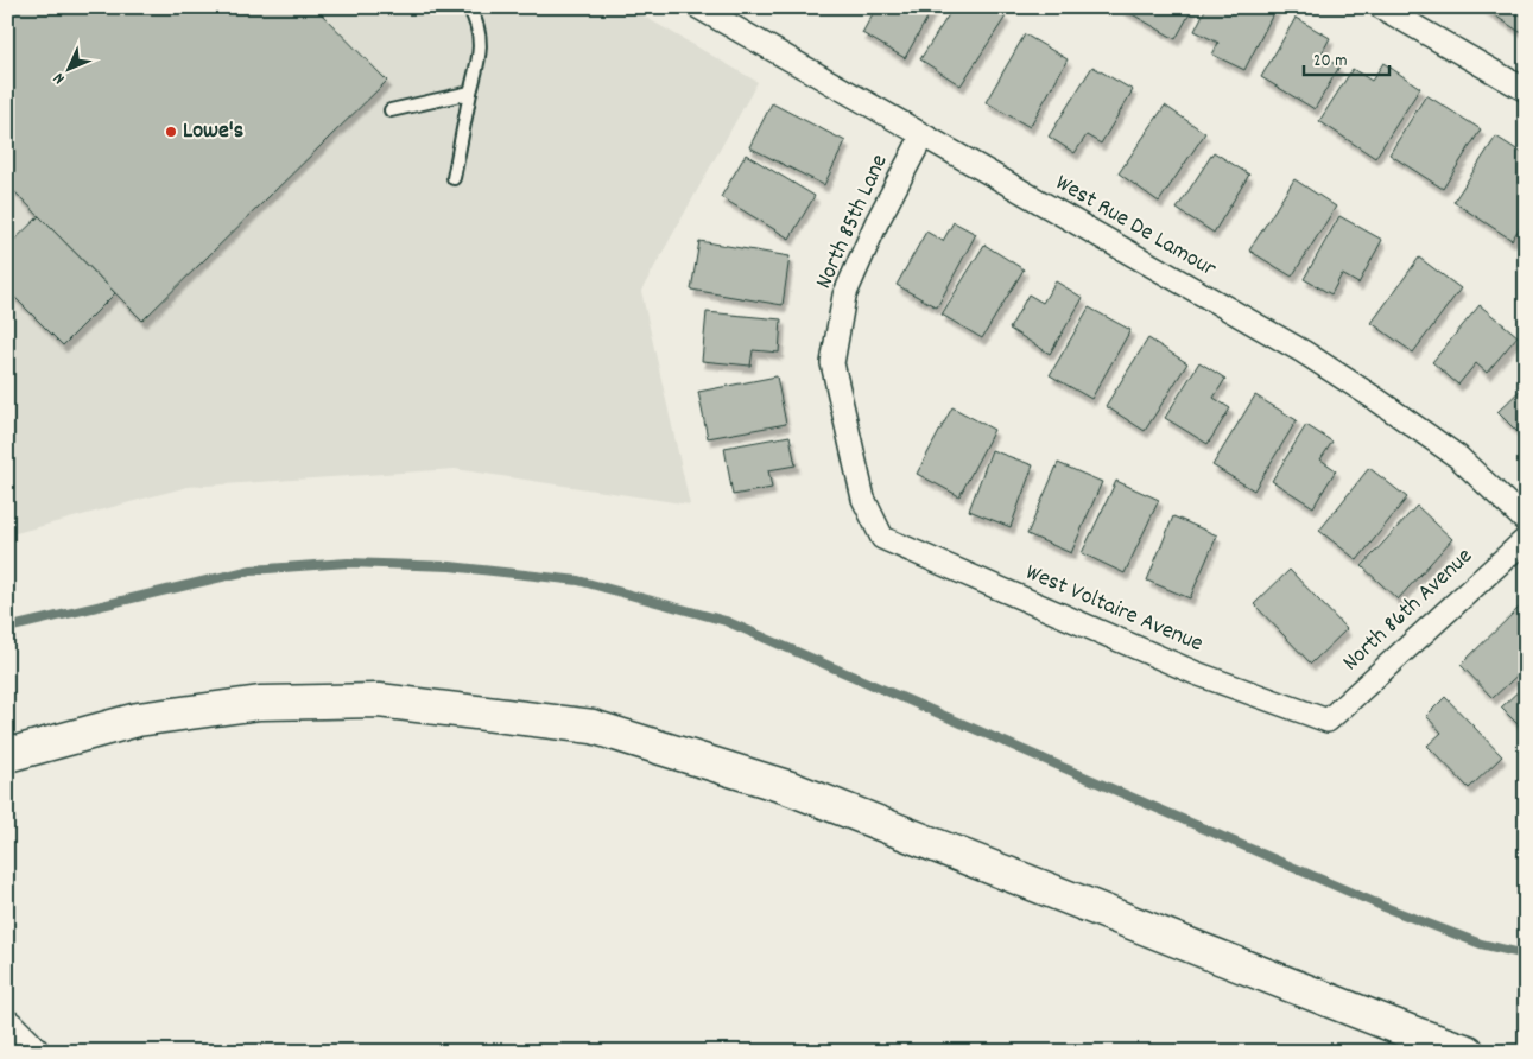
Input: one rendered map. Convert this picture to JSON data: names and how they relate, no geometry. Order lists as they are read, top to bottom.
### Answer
{
  "streets": {
    "street": [
      "North 85th Lane",
      "West Rue De Lamour",
      "West Voltaire Avenue",
      "North 86th Avenue"
    ]
  },
  "crossings": [
    ["North 85th Lane", "West Rue De Lamour"],
    ["North 85th Lane", "West Voltaire Avenue"],
    ["West Voltaire Avenue", "North 86th Avenue"]
  ],
  "places": ["Lowe's"],
  "scale_bar": "20 m",
  "north": "bottom left"
}
